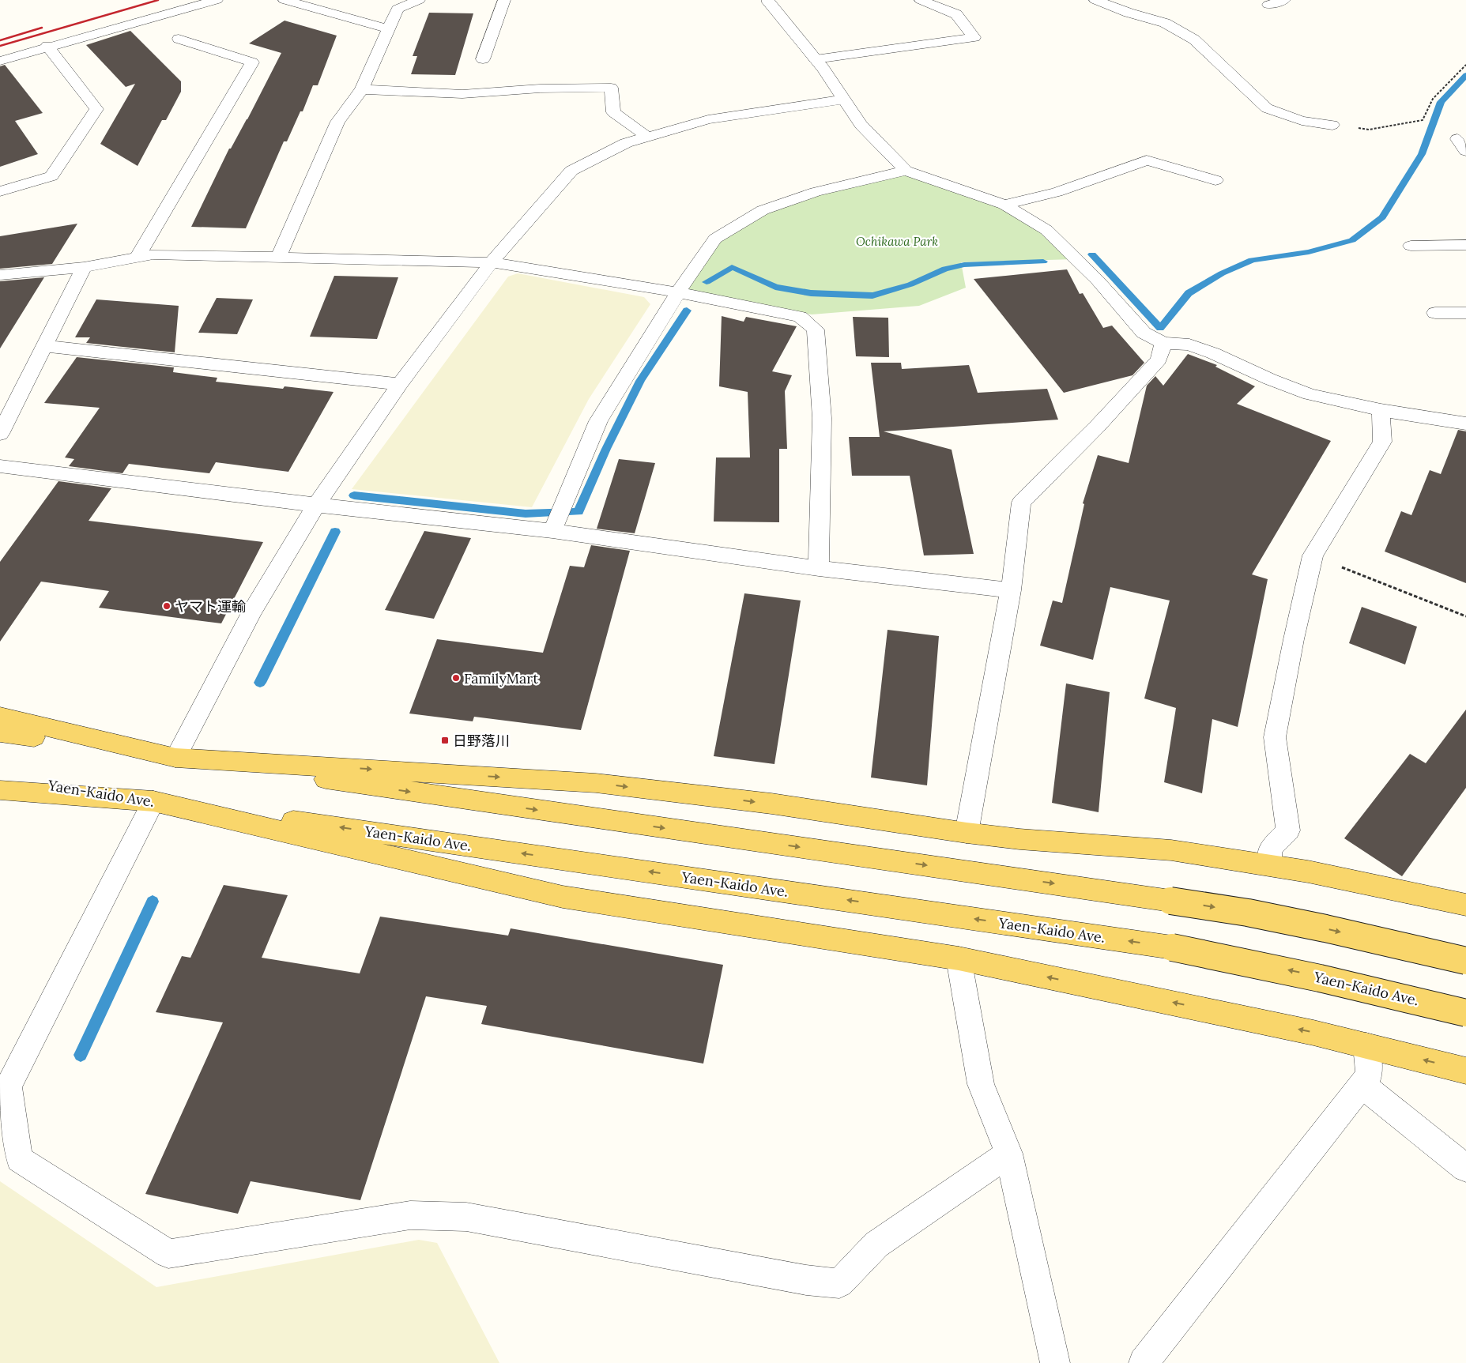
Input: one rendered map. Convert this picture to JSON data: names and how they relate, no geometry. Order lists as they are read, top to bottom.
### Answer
{
  "streets": {
    "main road": ["Yaen-Kaido Ave."]
  },
  "parks": ["Ochikawa Park"],
  "places": {
    "other": ["ヤマト運輸", "FamilyMart"],
    "transit": ["日野落川"]
  }
}
